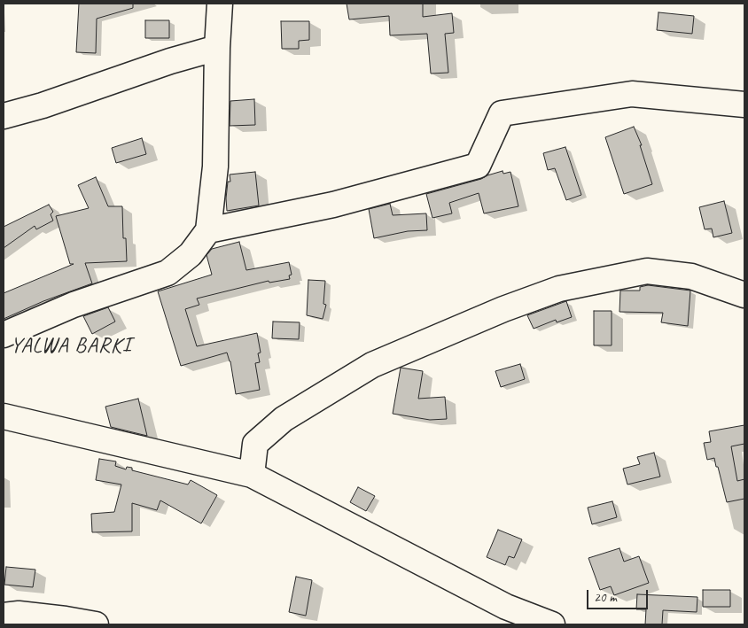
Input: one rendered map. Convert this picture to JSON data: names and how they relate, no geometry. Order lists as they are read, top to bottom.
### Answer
{
  "districts": ["YALWA BARKI"],
  "scale_bar": "20 m"
}
